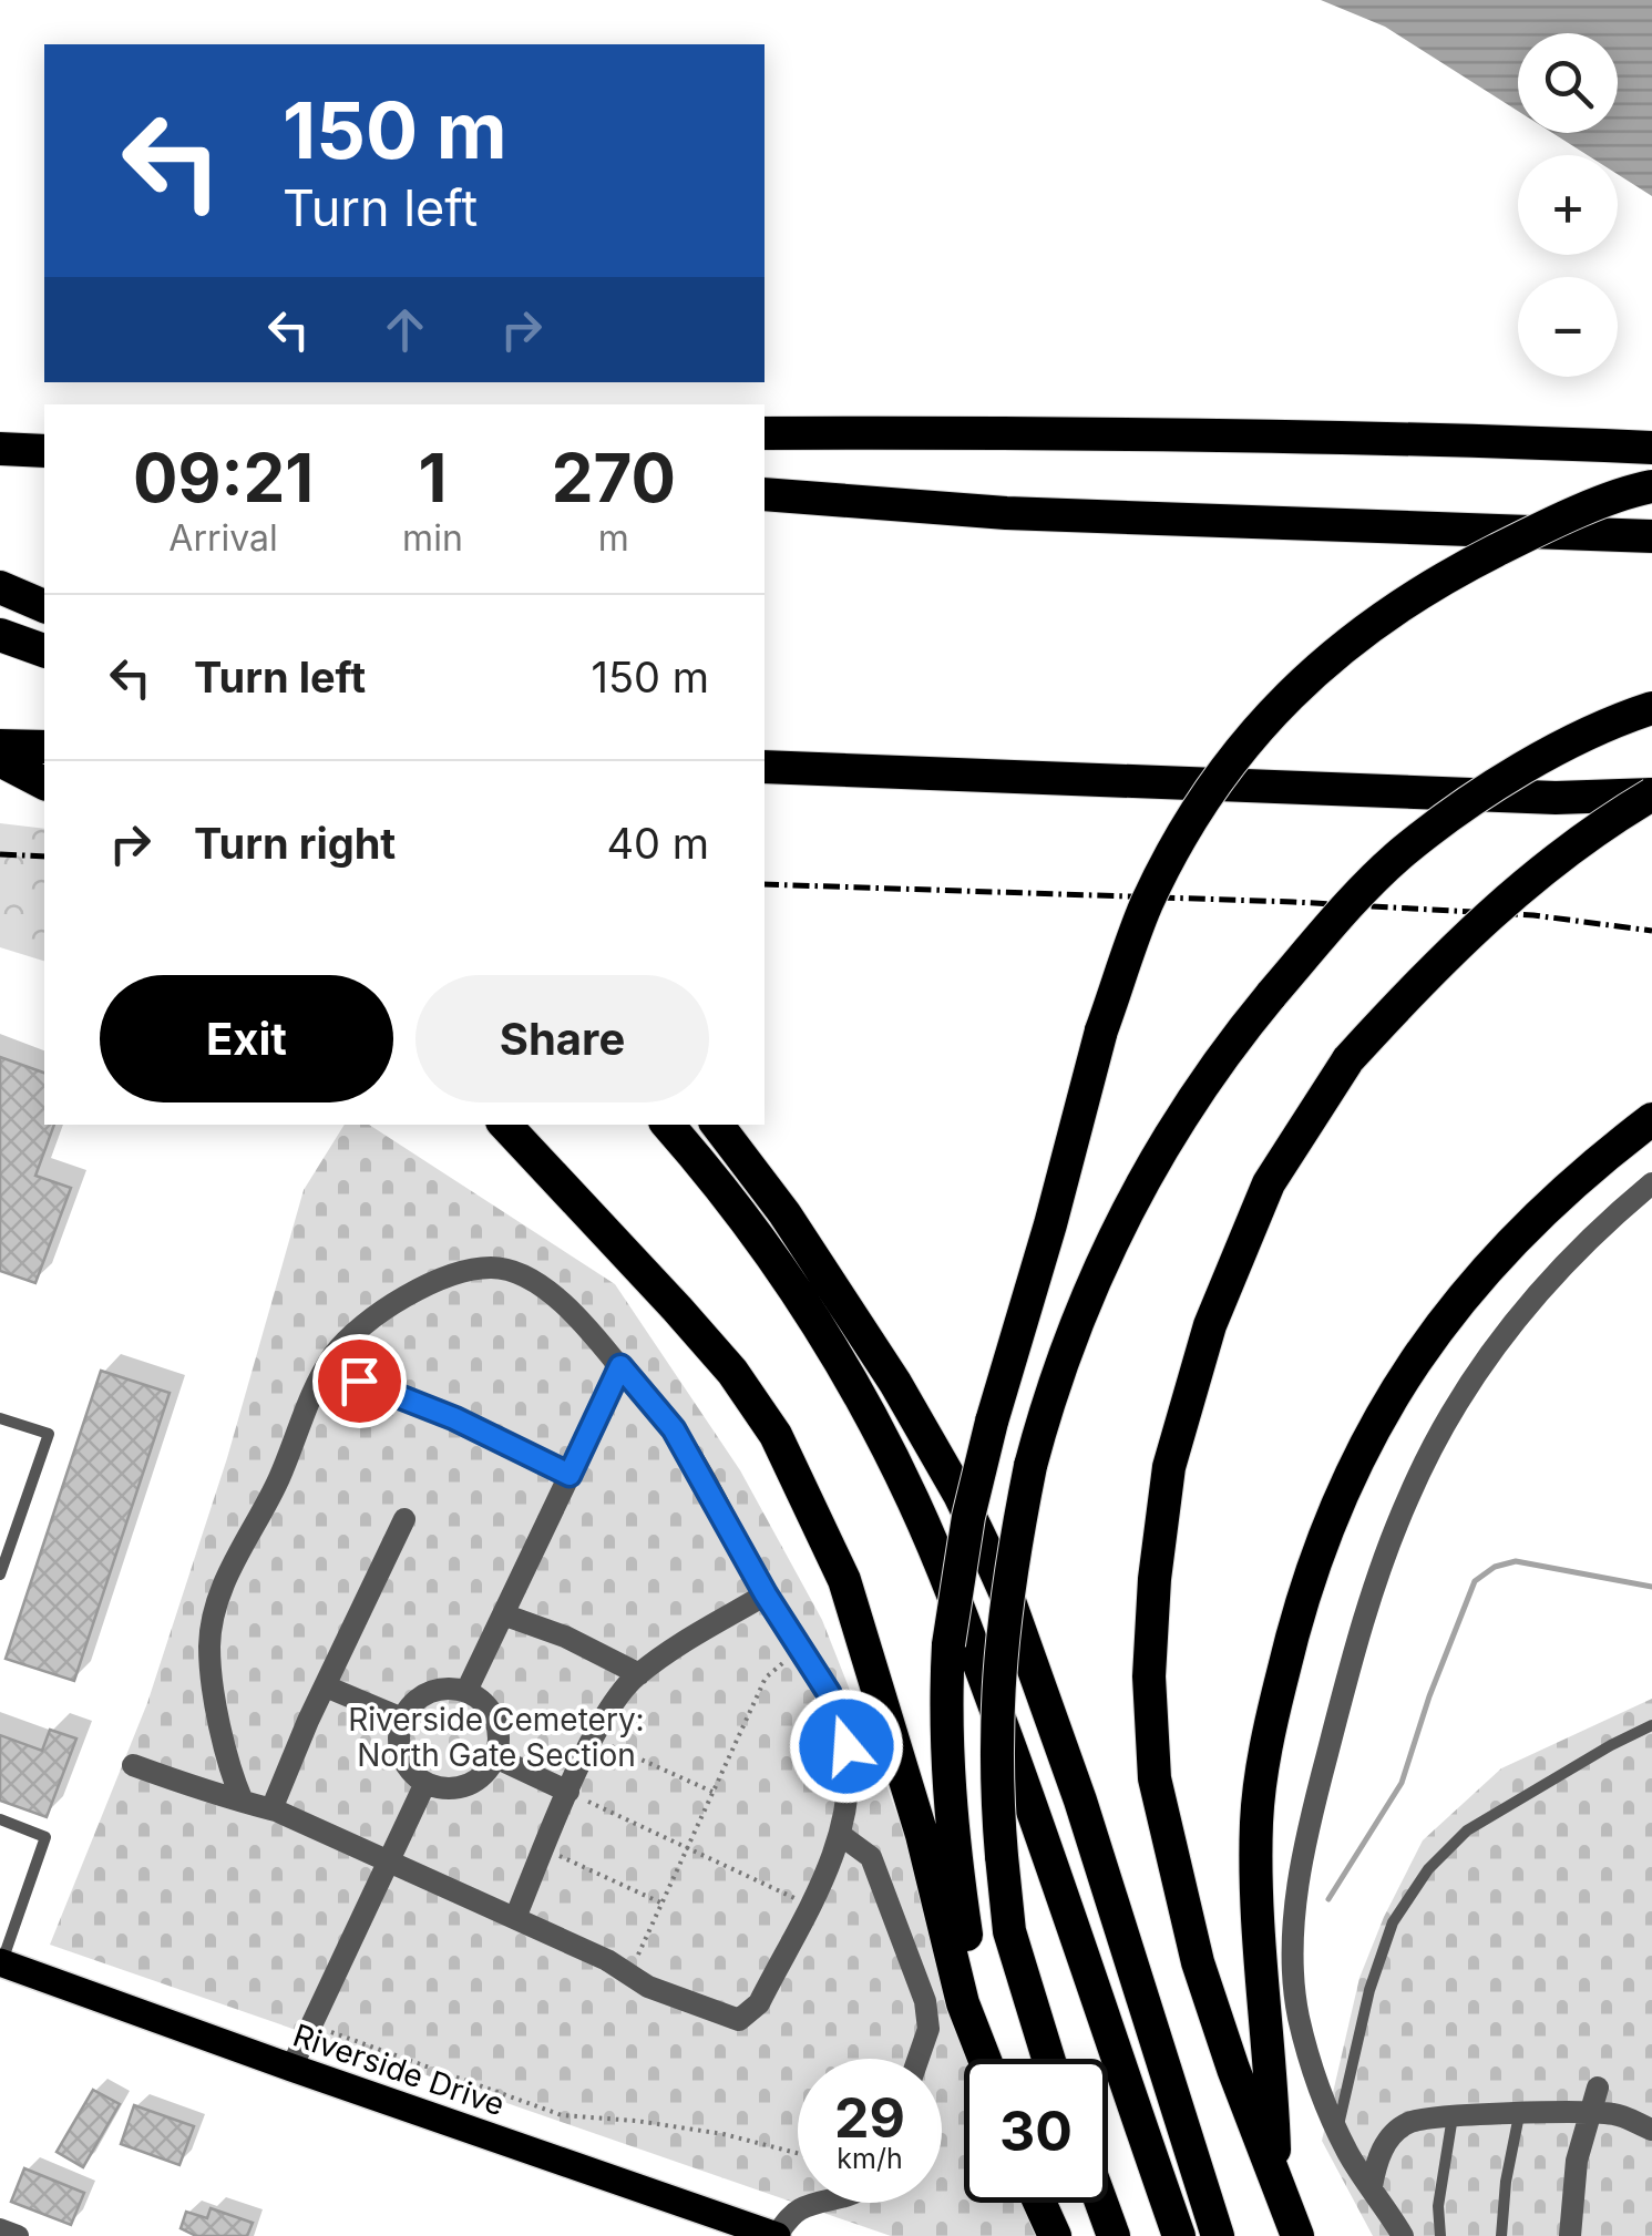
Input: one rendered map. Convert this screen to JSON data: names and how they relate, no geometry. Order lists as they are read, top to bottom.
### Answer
{
  "streets": {
    "main road": ["Riverside Drive"]
  },
  "parks": ["Riverside Cemetery: North Gate Section"],
  "page": {
    "map_buttons": ["+", "−"],
    "turn": ["150 m", "Turn left"],
    "eta": [
      "09:21",
      "Arrival",
      "1",
      "min",
      "270",
      "m"
    ],
    "list": [
      {
        "name": "Turn left",
        "value": "150 m"
      },
      {
        "name": "Turn right",
        "value": "40 m"
      }
    ],
    "buttons": ["Exit", "Share"],
    "speed": "29 km/h",
    "limit": "30"
  }
}
